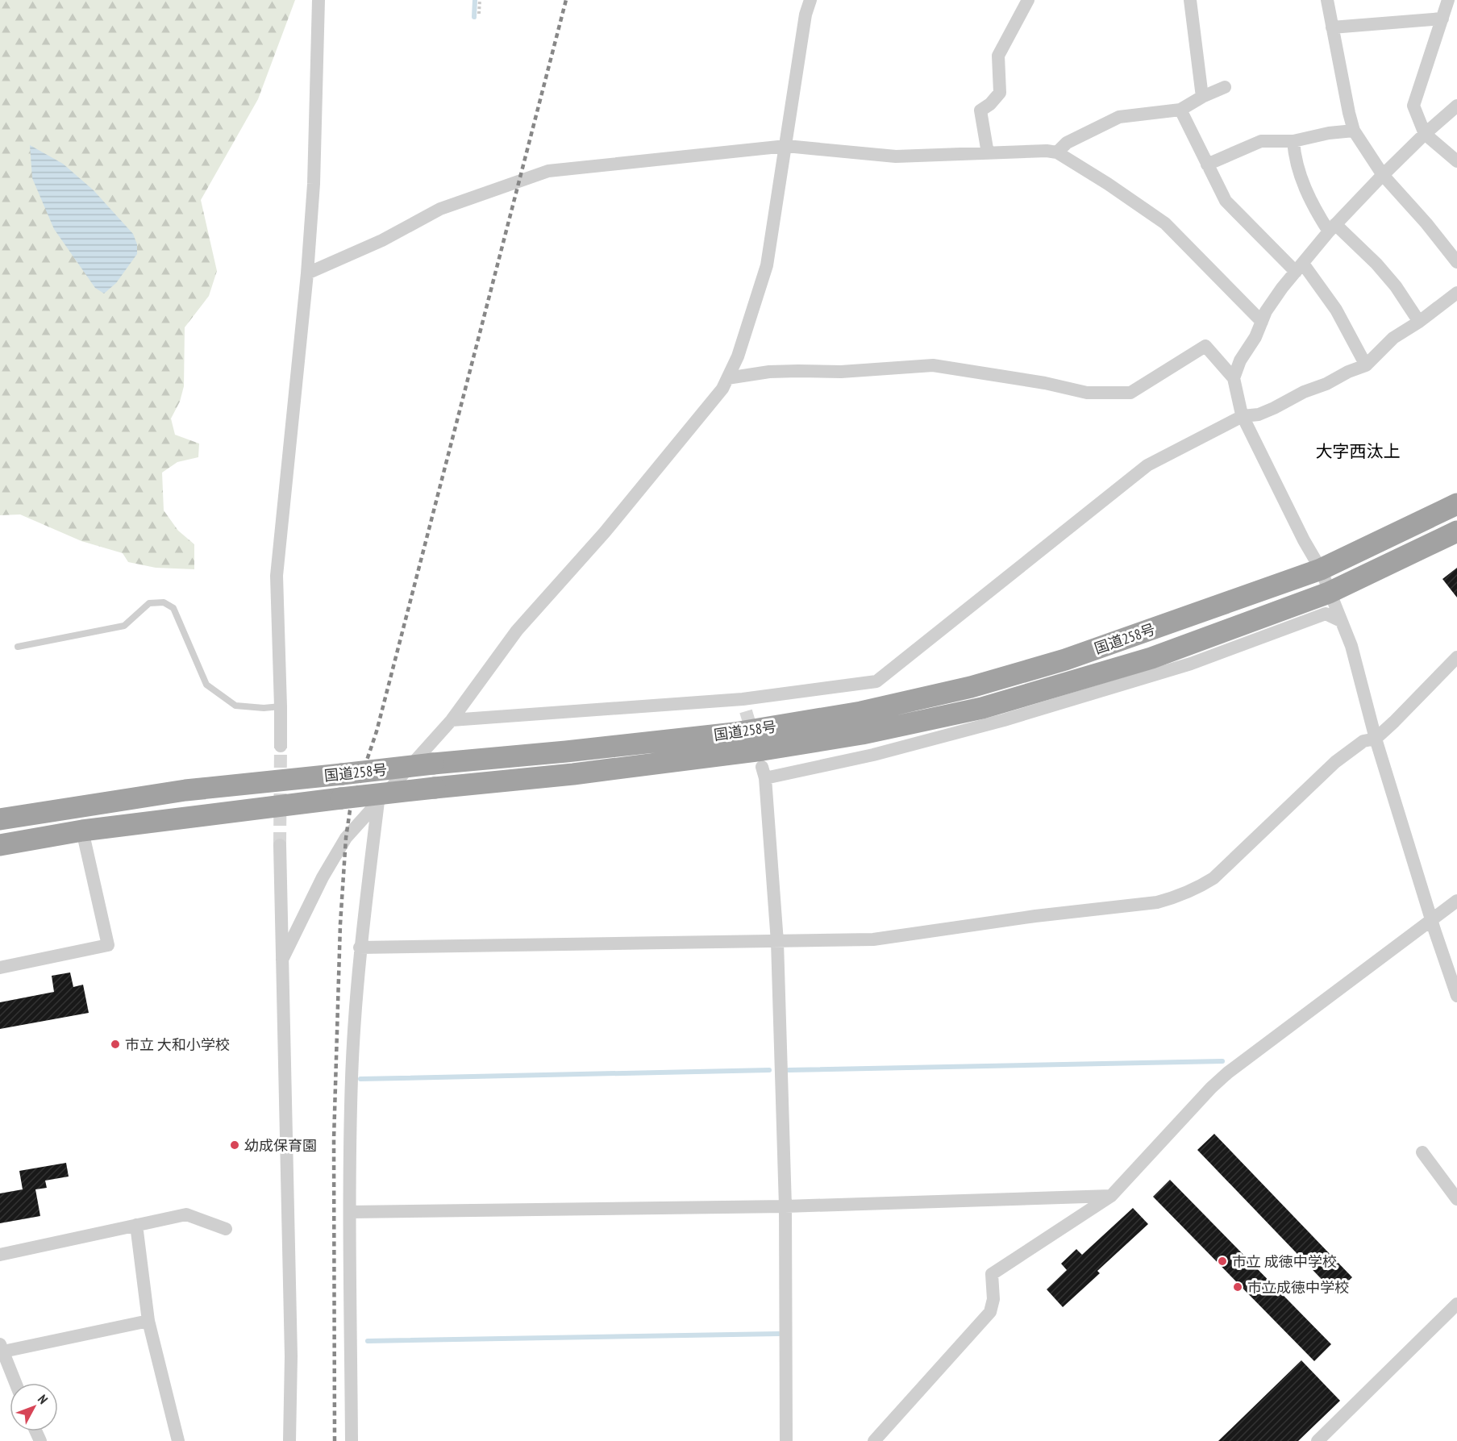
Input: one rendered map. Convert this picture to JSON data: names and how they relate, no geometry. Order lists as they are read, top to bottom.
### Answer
{
  "streets": {
    "highway": ["国道258号"]
  },
  "districts": ["大字西汰上"],
  "places": [
    "市立 大和小学校",
    "幼成保育園",
    "市立 成徳中学校",
    "市立成徳中学校"
  ],
  "north": "top right"
}
